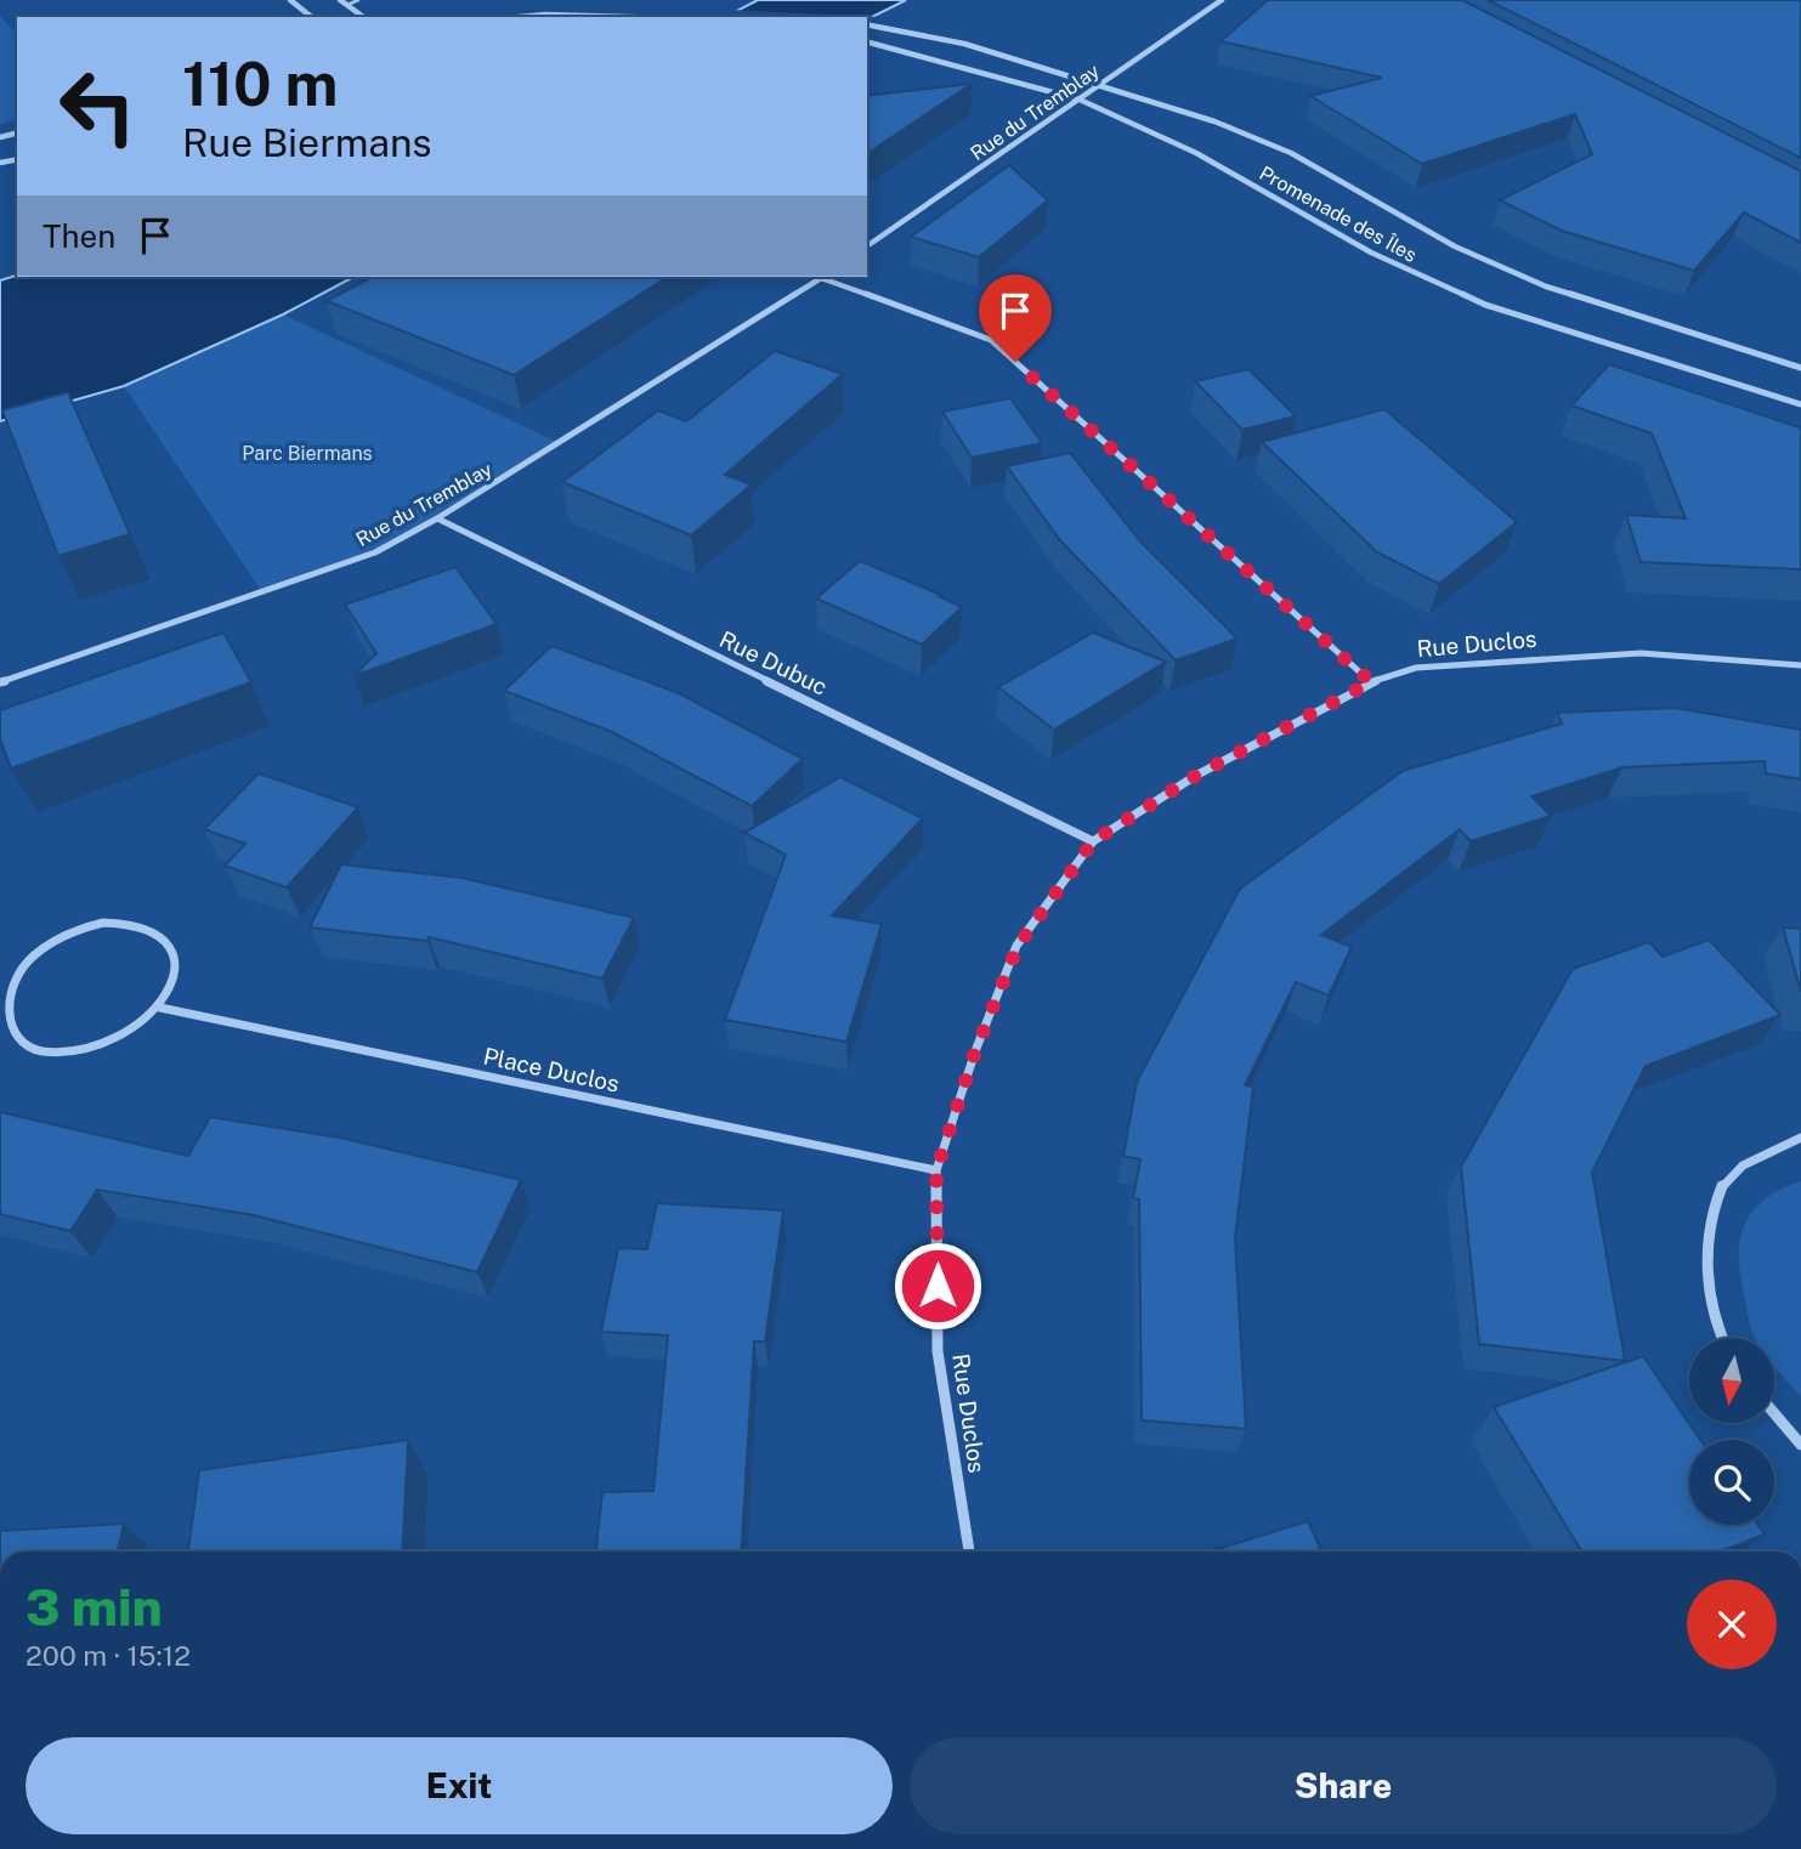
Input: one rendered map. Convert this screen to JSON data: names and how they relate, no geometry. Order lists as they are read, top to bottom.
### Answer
{
  "streets": {
    "street": [
      "Rue du Tremblay",
      "Promenade des Îles",
      "Rue Duclos",
      "Rue Dubuc",
      "Place Duclos"
    ]
  },
  "crossings": [
    ["Rue du Tremblay", "Promenade des Îles"],
    ["Rue du Tremblay", "Rue Dubuc"],
    ["Rue Duclos", "Rue Dubuc"],
    ["Rue Duclos", "Place Duclos"]
  ],
  "parks": ["Parc Biermans"],
  "north": "bottom",
  "page": {
    "turn": ["110 m", "Rue Biermans"],
    "then": "Then",
    "heading": ["3 min", "200 m · 15:12"],
    "buttons": ["Exit", "Share"]
  }
}
